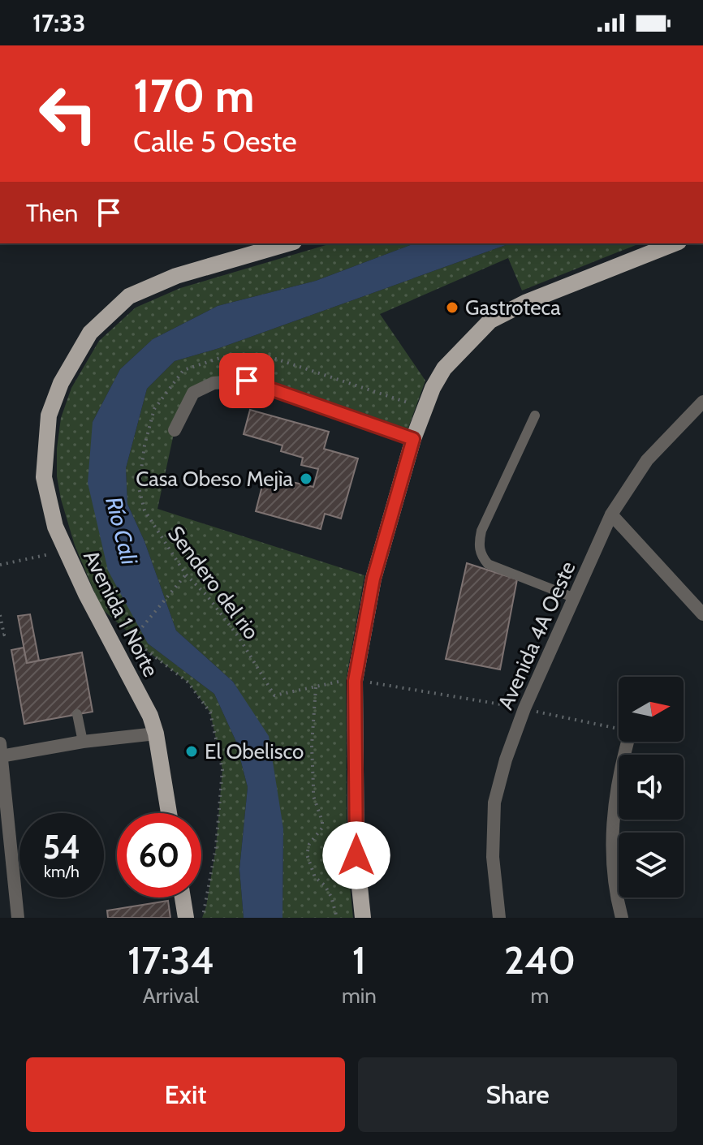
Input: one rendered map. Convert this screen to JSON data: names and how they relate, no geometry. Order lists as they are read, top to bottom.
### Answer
{
  "streets": {
    "main road": ["Avenida 1 Norte"],
    "street": ["Avenida 4A Oeste"],
    "path": ["Sendero del rio"]
  },
  "water": ["Río Cali"],
  "places": ["Gastroteca", "Casa Obeso Mejìa", "El Obelisco"],
  "north": "right",
  "page": {
    "status": "17:33",
    "turn": ["170 m", "Calle 5 Oeste"],
    "then": "Then",
    "speed": "54 km/h",
    "limit": "60",
    "eta": [
      "17:34",
      "Arrival",
      "1",
      "min",
      "240",
      "m"
    ],
    "buttons": ["Exit", "Share"]
  }
}
